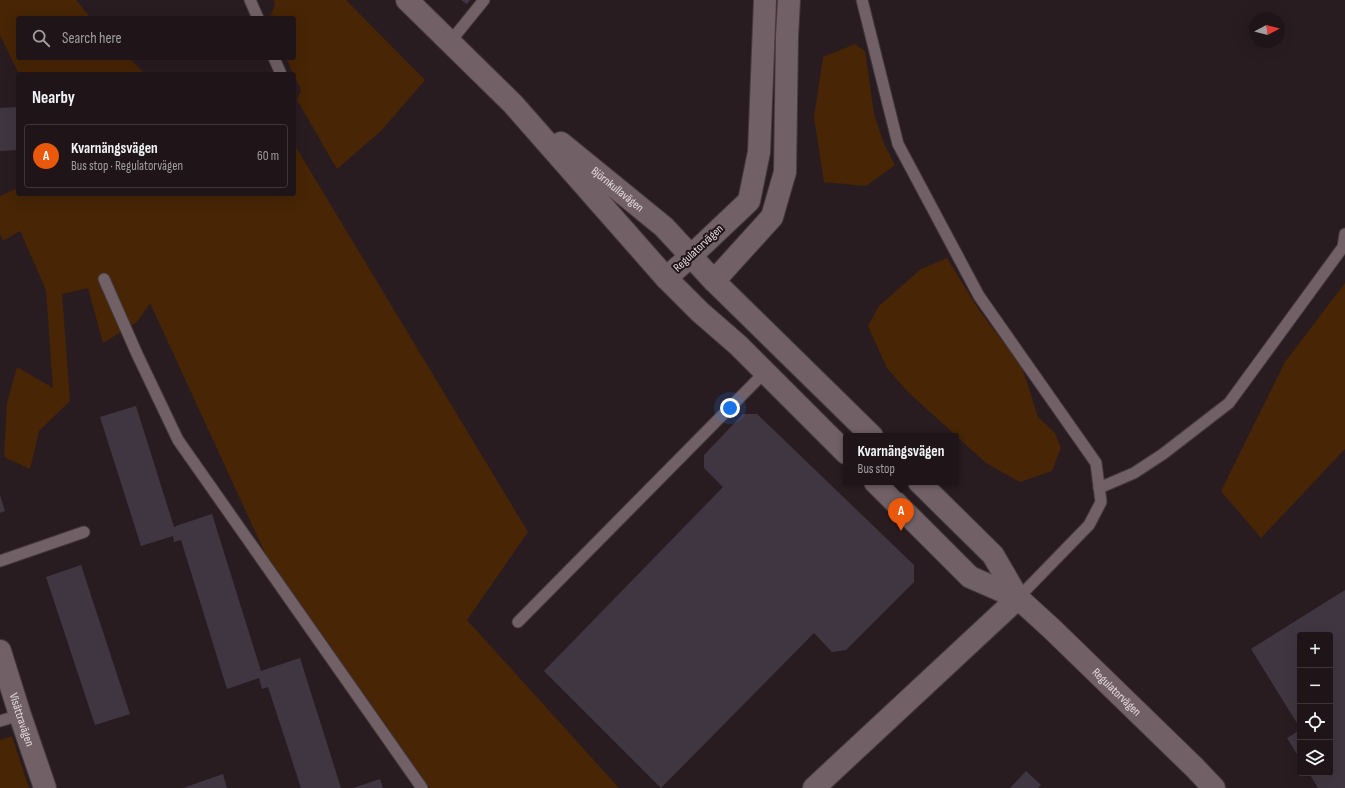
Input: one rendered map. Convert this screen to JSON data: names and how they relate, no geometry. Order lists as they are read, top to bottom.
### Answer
{
  "streets": {
    "street": ["Björnkullavägen", "Regulatorvägen", "Visättravägen"]
  },
  "crossings": [
    ["Björnkullavägen", "Regulatorvägen"]
  ],
  "north": "right",
  "page": {
    "search": "Search here",
    "heading": "Nearby",
    "list": [
      {
        "mark": "A",
        "name": "Kvarnängsvägen",
        "note": "Bus stop · Regulatorvägen",
        "value": "60 m"
      }
    ],
    "popup": ["Kvarnängsvägen", "Bus stop"],
    "pins": "A",
    "map_buttons": ["+", "−"]
  }
}
